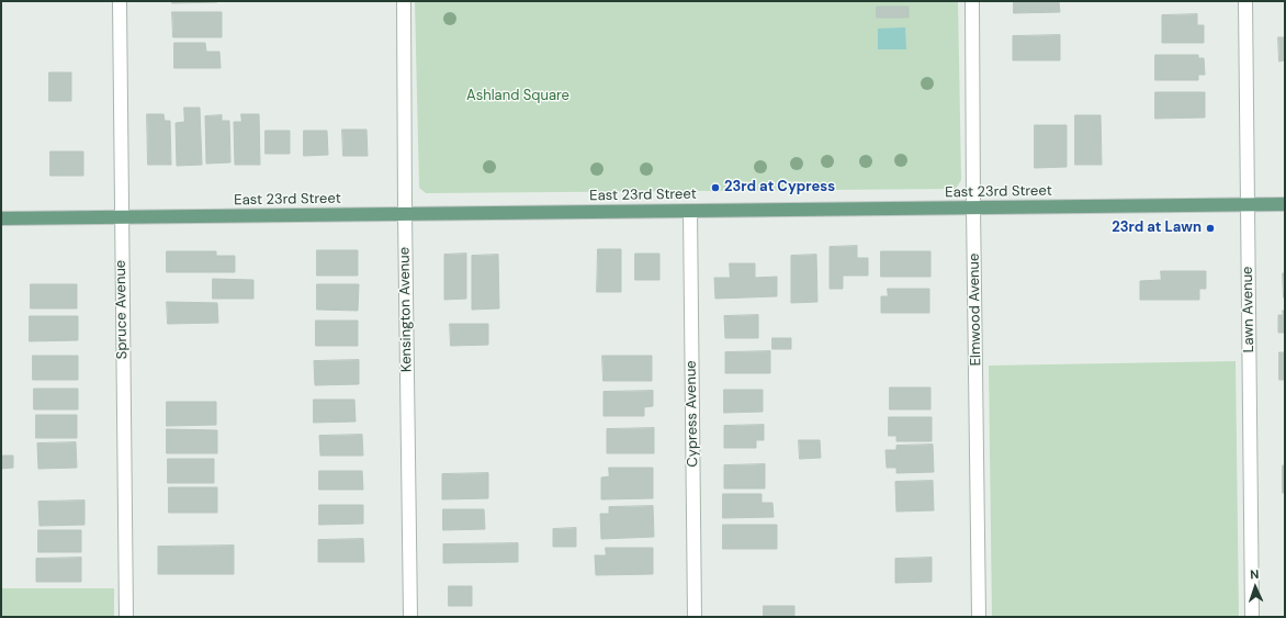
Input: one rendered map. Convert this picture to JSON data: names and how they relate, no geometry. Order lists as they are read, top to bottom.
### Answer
{
  "streets": {
    "main road": ["East 23rd Street"],
    "street": [
      "Spruce Avenue",
      "Kensington Avenue",
      "Elmwood Avenue",
      "Lawn Avenue",
      "Cypress Avenue"
    ]
  },
  "crossings": [
    ["East 23rd Street", "Spruce Avenue"],
    ["East 23rd Street", "Kensington Avenue"],
    ["East 23rd Street", "Elmwood Avenue"],
    ["East 23rd Street", "Lawn Avenue"],
    ["East 23rd Street", "Cypress Avenue"]
  ],
  "parks": ["Ashland Square"],
  "places": ["23rd at Cypress", "23rd at Lawn"],
  "north": "top"
}
